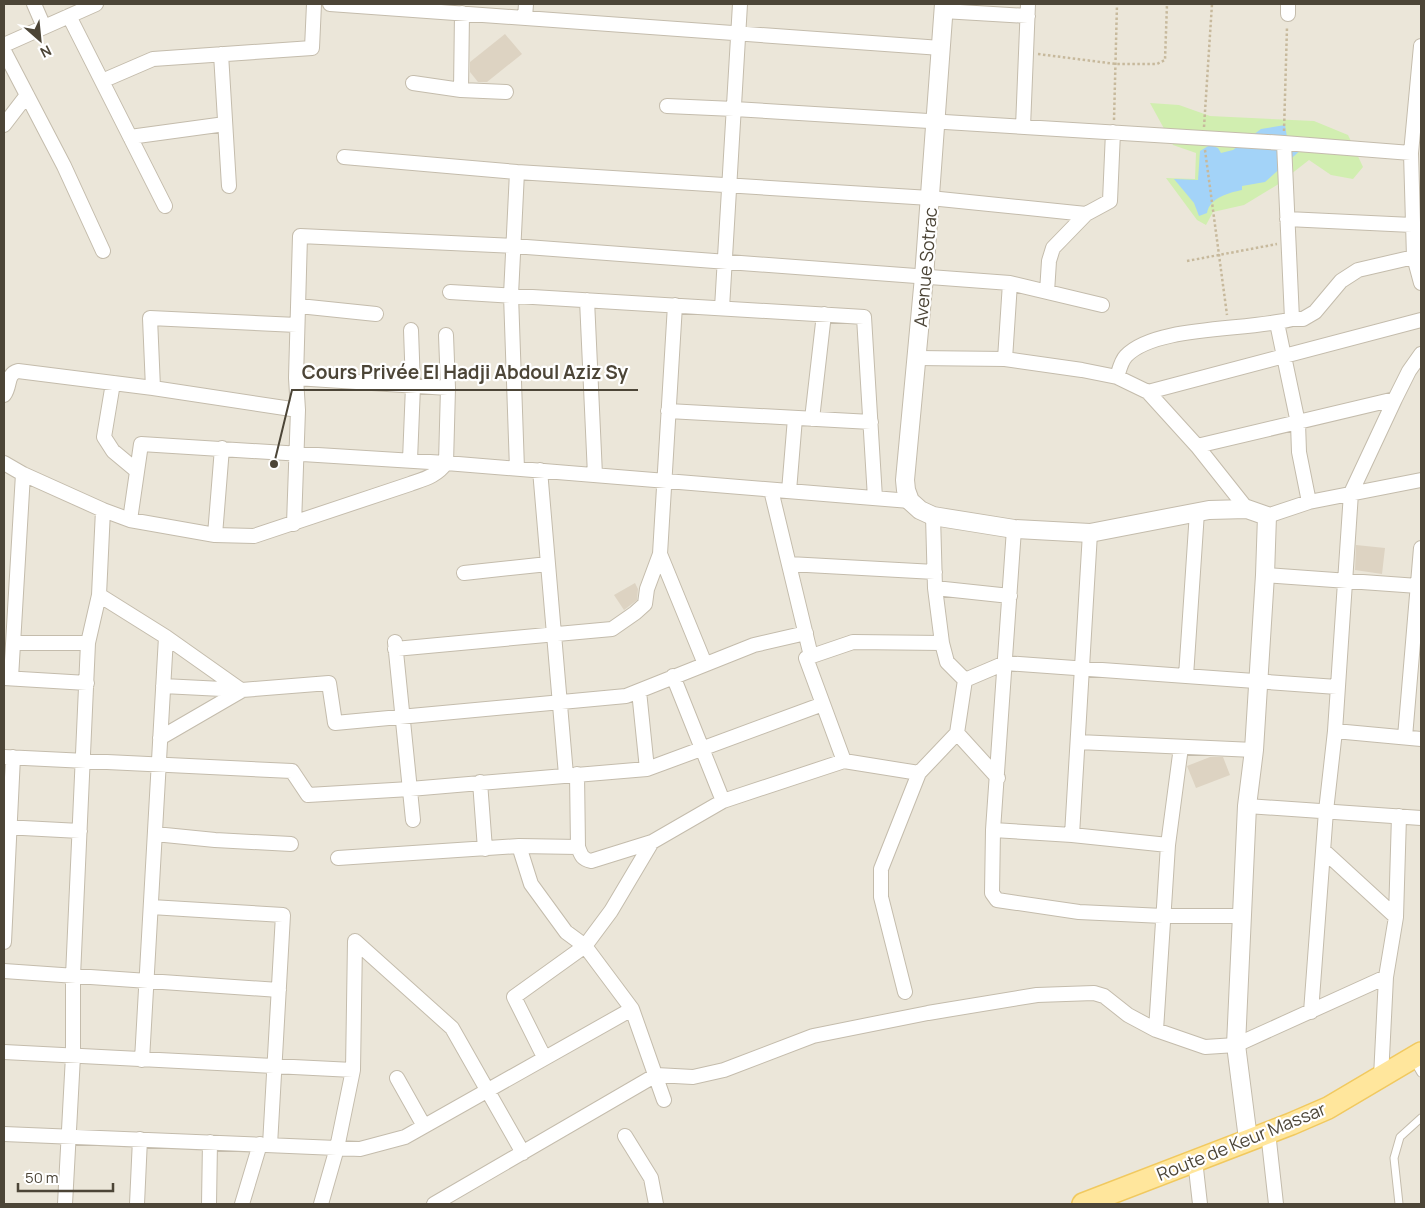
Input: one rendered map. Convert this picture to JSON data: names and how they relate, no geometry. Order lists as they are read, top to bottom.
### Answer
{
  "streets": {
    "main road": ["Route de Keur Massar"],
    "street": ["Avenue Sotrac"]
  },
  "places": ["Cours Privée El Hadji Abdoul Aziz Sy"],
  "scale_bar": "50 m",
  "north": "bottom right"
}
